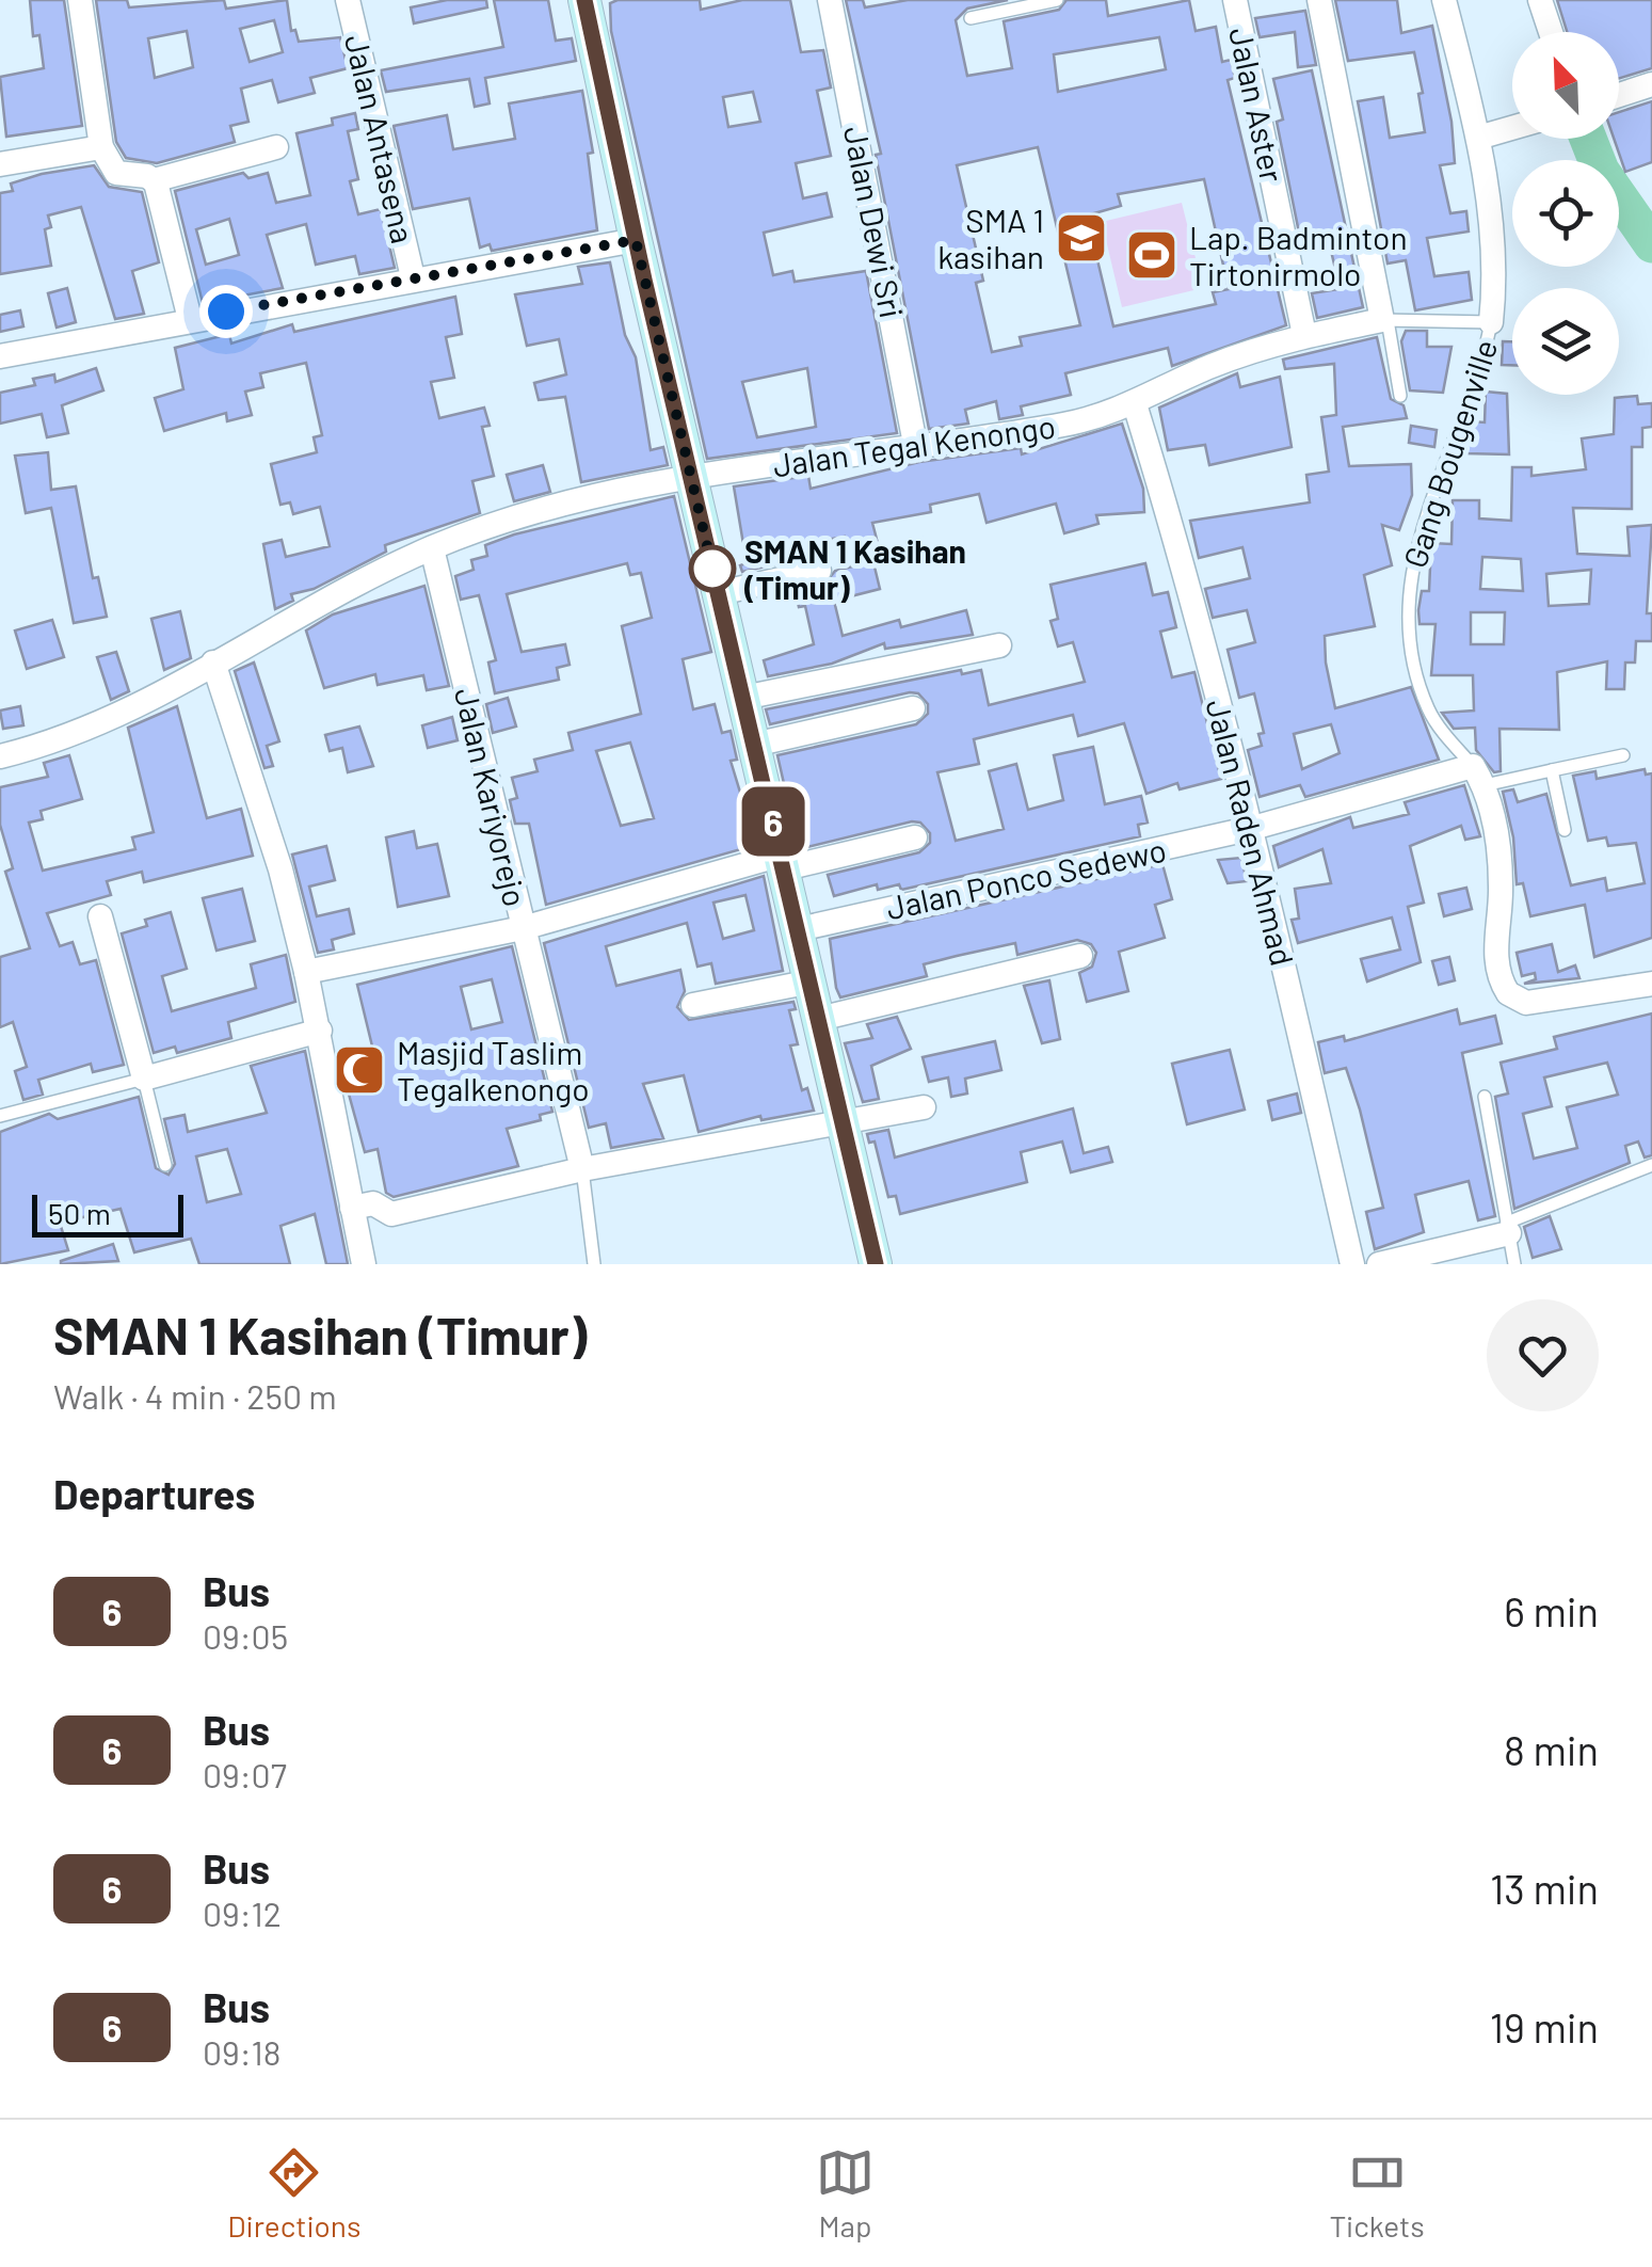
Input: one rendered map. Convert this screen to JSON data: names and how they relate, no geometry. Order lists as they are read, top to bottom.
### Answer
{
  "streets": {
    "street": [
      "Jalan Aster",
      "Jalan Antasena",
      "Jalan Dewi Sri",
      "Jalan Tegal Kenongo",
      "Gang Bougenville",
      "Jalan Kariyorejo",
      "Jalan Raden Ahmad",
      "Jalan Ponco Sedewo"
    ]
  },
  "crossings": [
    ["Jalan Aster", "Jalan Tegal Kenongo"],
    ["Jalan Dewi Sri", "Jalan Tegal Kenongo"],
    ["Jalan Tegal Kenongo", "Jalan Raden Ahmad"],
    ["Gang Bougenville", "Jalan Ponco Sedewo"],
    ["Jalan Raden Ahmad", "Jalan Ponco Sedewo"]
  ],
  "places": {
    "school or university": ["SMA 1 kasihan"],
    "sports": ["Lap. Badminton Tirtonirmolo"],
    "other": ["SMAN 1 Kasihan (Timur)"],
    "mosque": ["Masjid Taslim Tegalkenongo"]
  },
  "lines": ["bus line 6"],
  "scale_bar": "50 m",
  "north": "top left",
  "page": {
    "on_map": "6",
    "scale": "50 m",
    "heading": [
      ["SMAN 1 Kasihan (Timur)", "Walk · 4 min · 250 m"],
      "Departures"
    ],
    "list": [
      {
        "mark": "6",
        "name": "Bus",
        "note": "09:05",
        "value": "6 min"
      },
      {
        "mark": "6",
        "name": "Bus",
        "note": "09:07",
        "value": "8 min"
      },
      {
        "mark": "6",
        "name": "Bus",
        "note": "09:12",
        "value": "13 min"
      },
      {
        "mark": "6",
        "name": "Bus",
        "note": "09:18",
        "value": "19 min"
      }
    ],
    "tabs": ["Directions", "Map", "Tickets"]
  }
}
